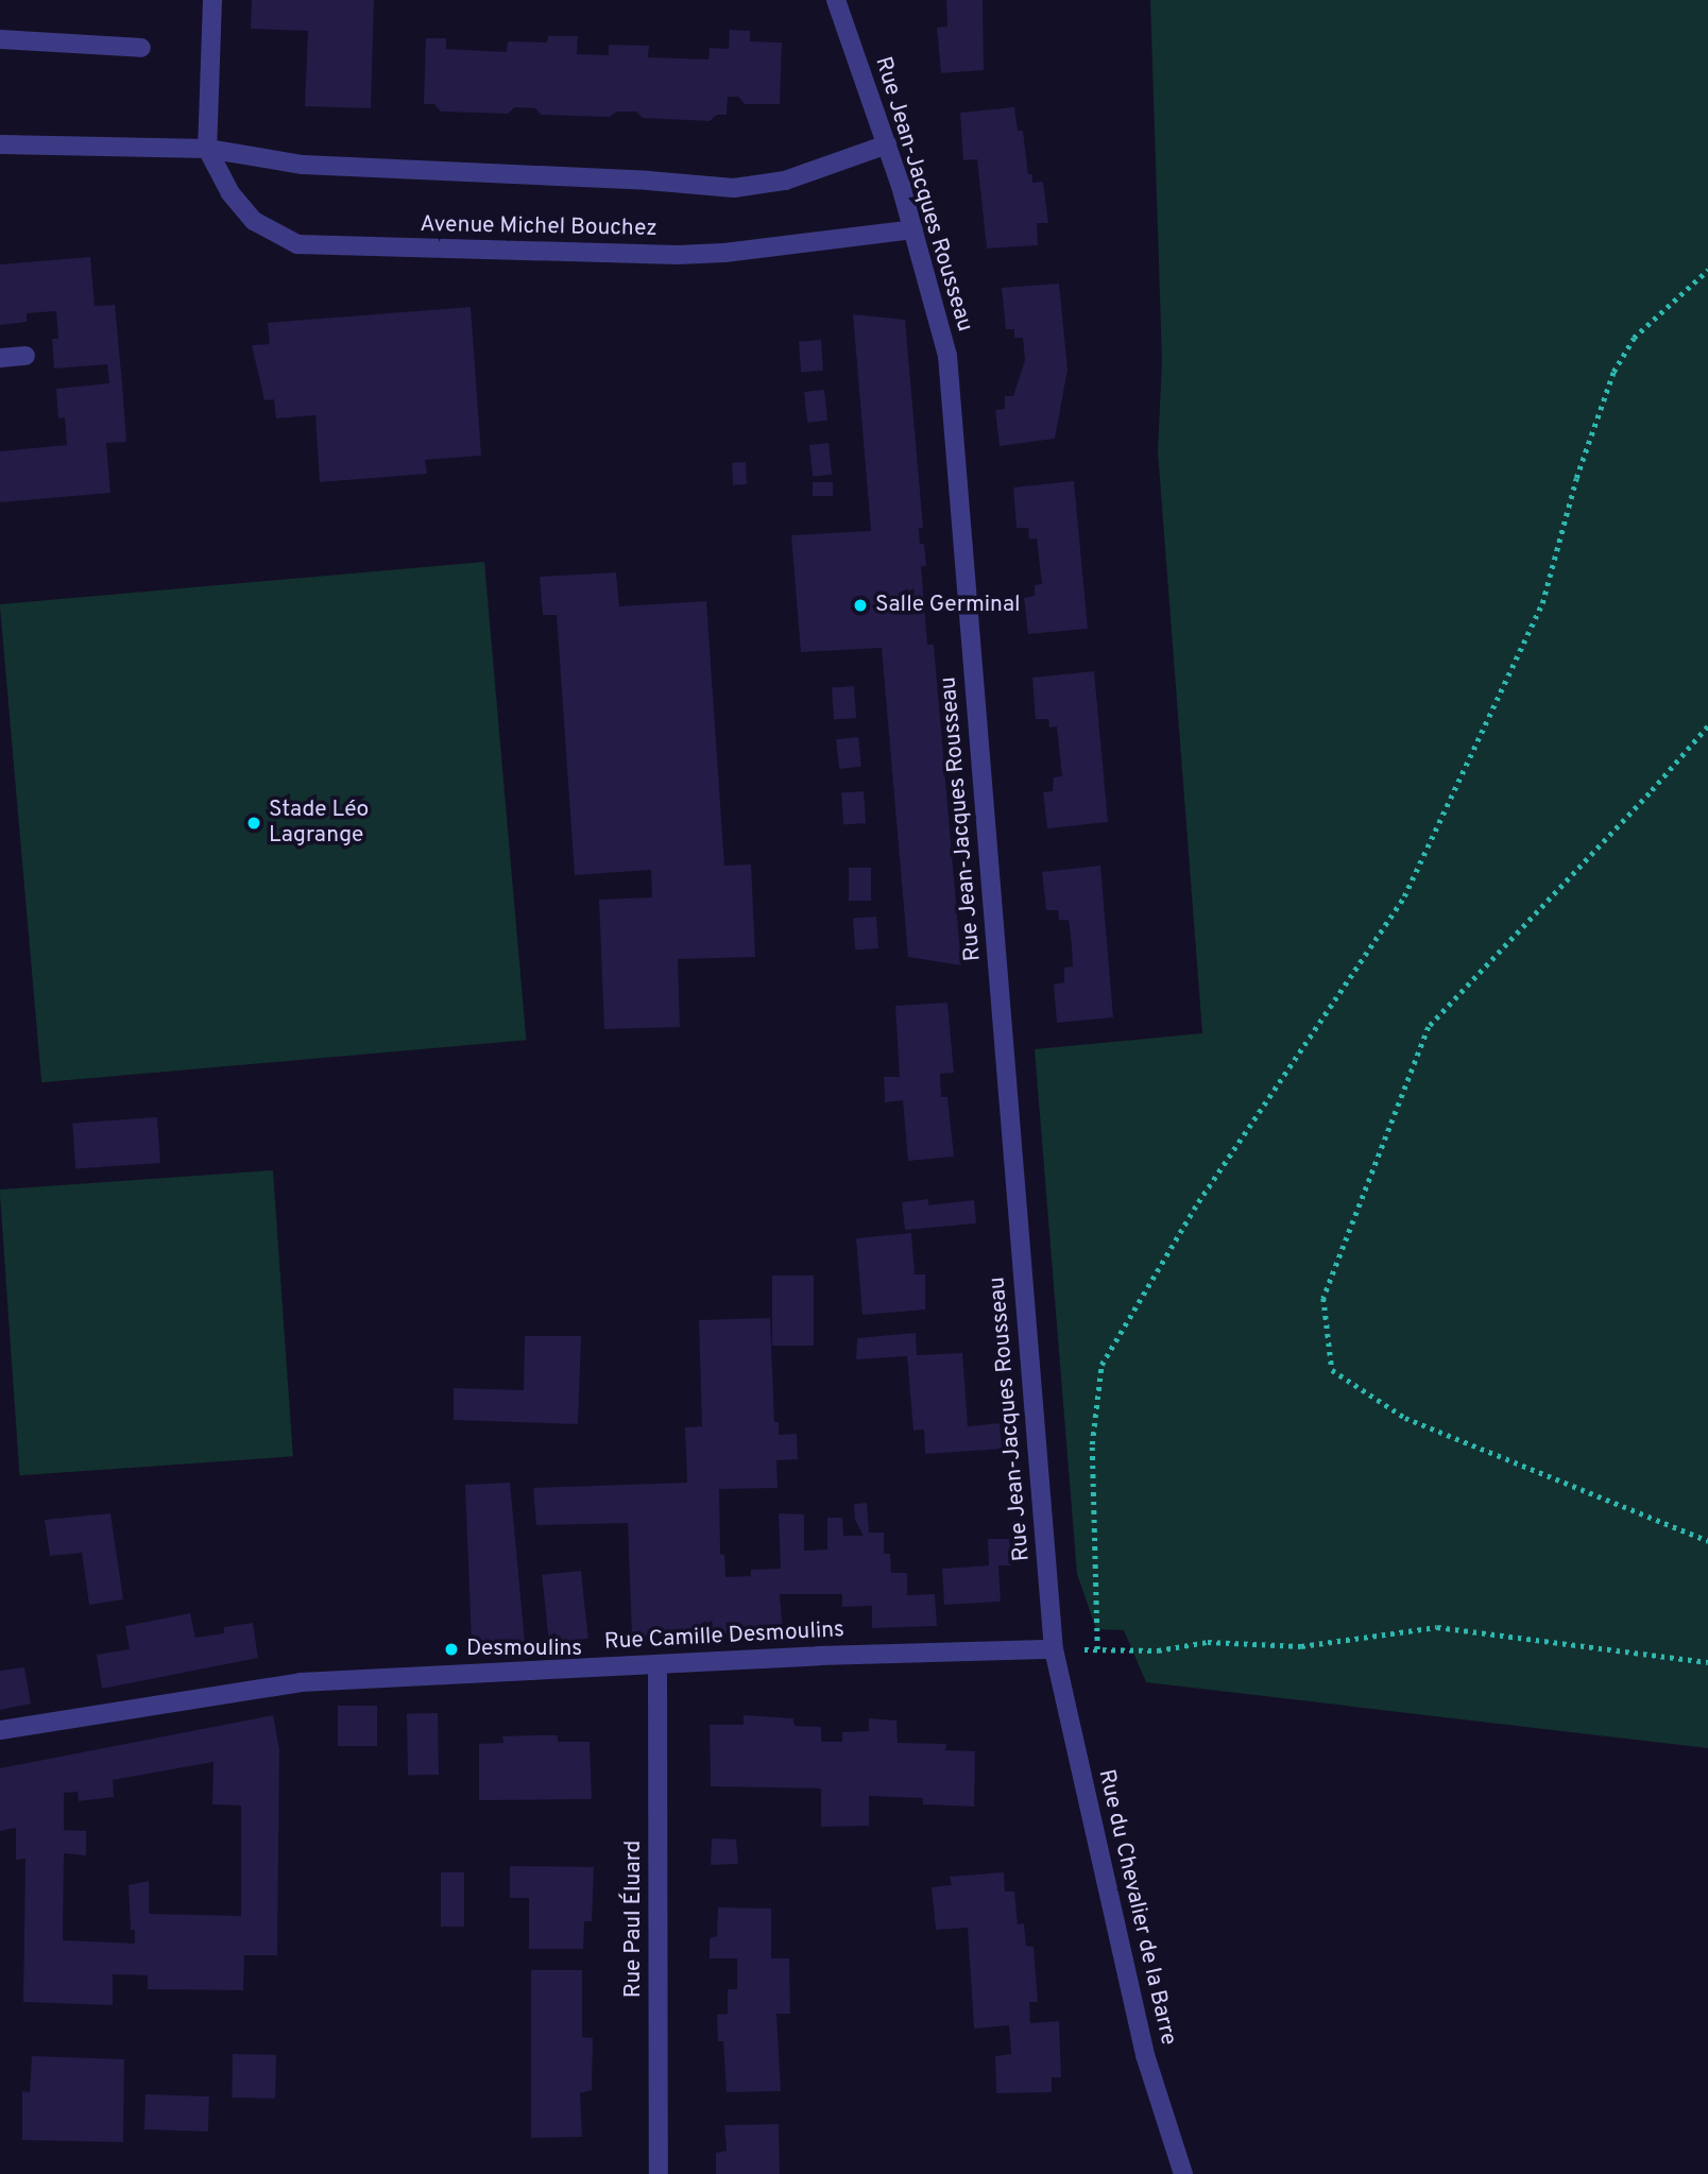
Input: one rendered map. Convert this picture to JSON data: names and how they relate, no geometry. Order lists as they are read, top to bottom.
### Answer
{
  "streets": {
    "street": [
      "Rue Jean-Jacques Rousseau",
      "Avenue Michel Bouchez",
      "Rue Camille Desmoulins",
      "Rue du Chevalier de la Barre",
      "Rue Paul Éluard"
    ]
  },
  "crossings": [
    ["Rue Jean-Jacques Rousseau", "Avenue Michel Bouchez"],
    ["Rue Jean-Jacques Rousseau", "Rue Camille Desmoulins"],
    ["Rue Jean-Jacques Rousseau", "Rue du Chevalier de la Barre"],
    ["Rue Camille Desmoulins", "Rue du Chevalier de la Barre"],
    ["Rue Camille Desmoulins", "Rue Paul Éluard"]
  ],
  "places": ["Salle Germinal", "Stade Léo Lagrange", "Desmoulins"]
}
